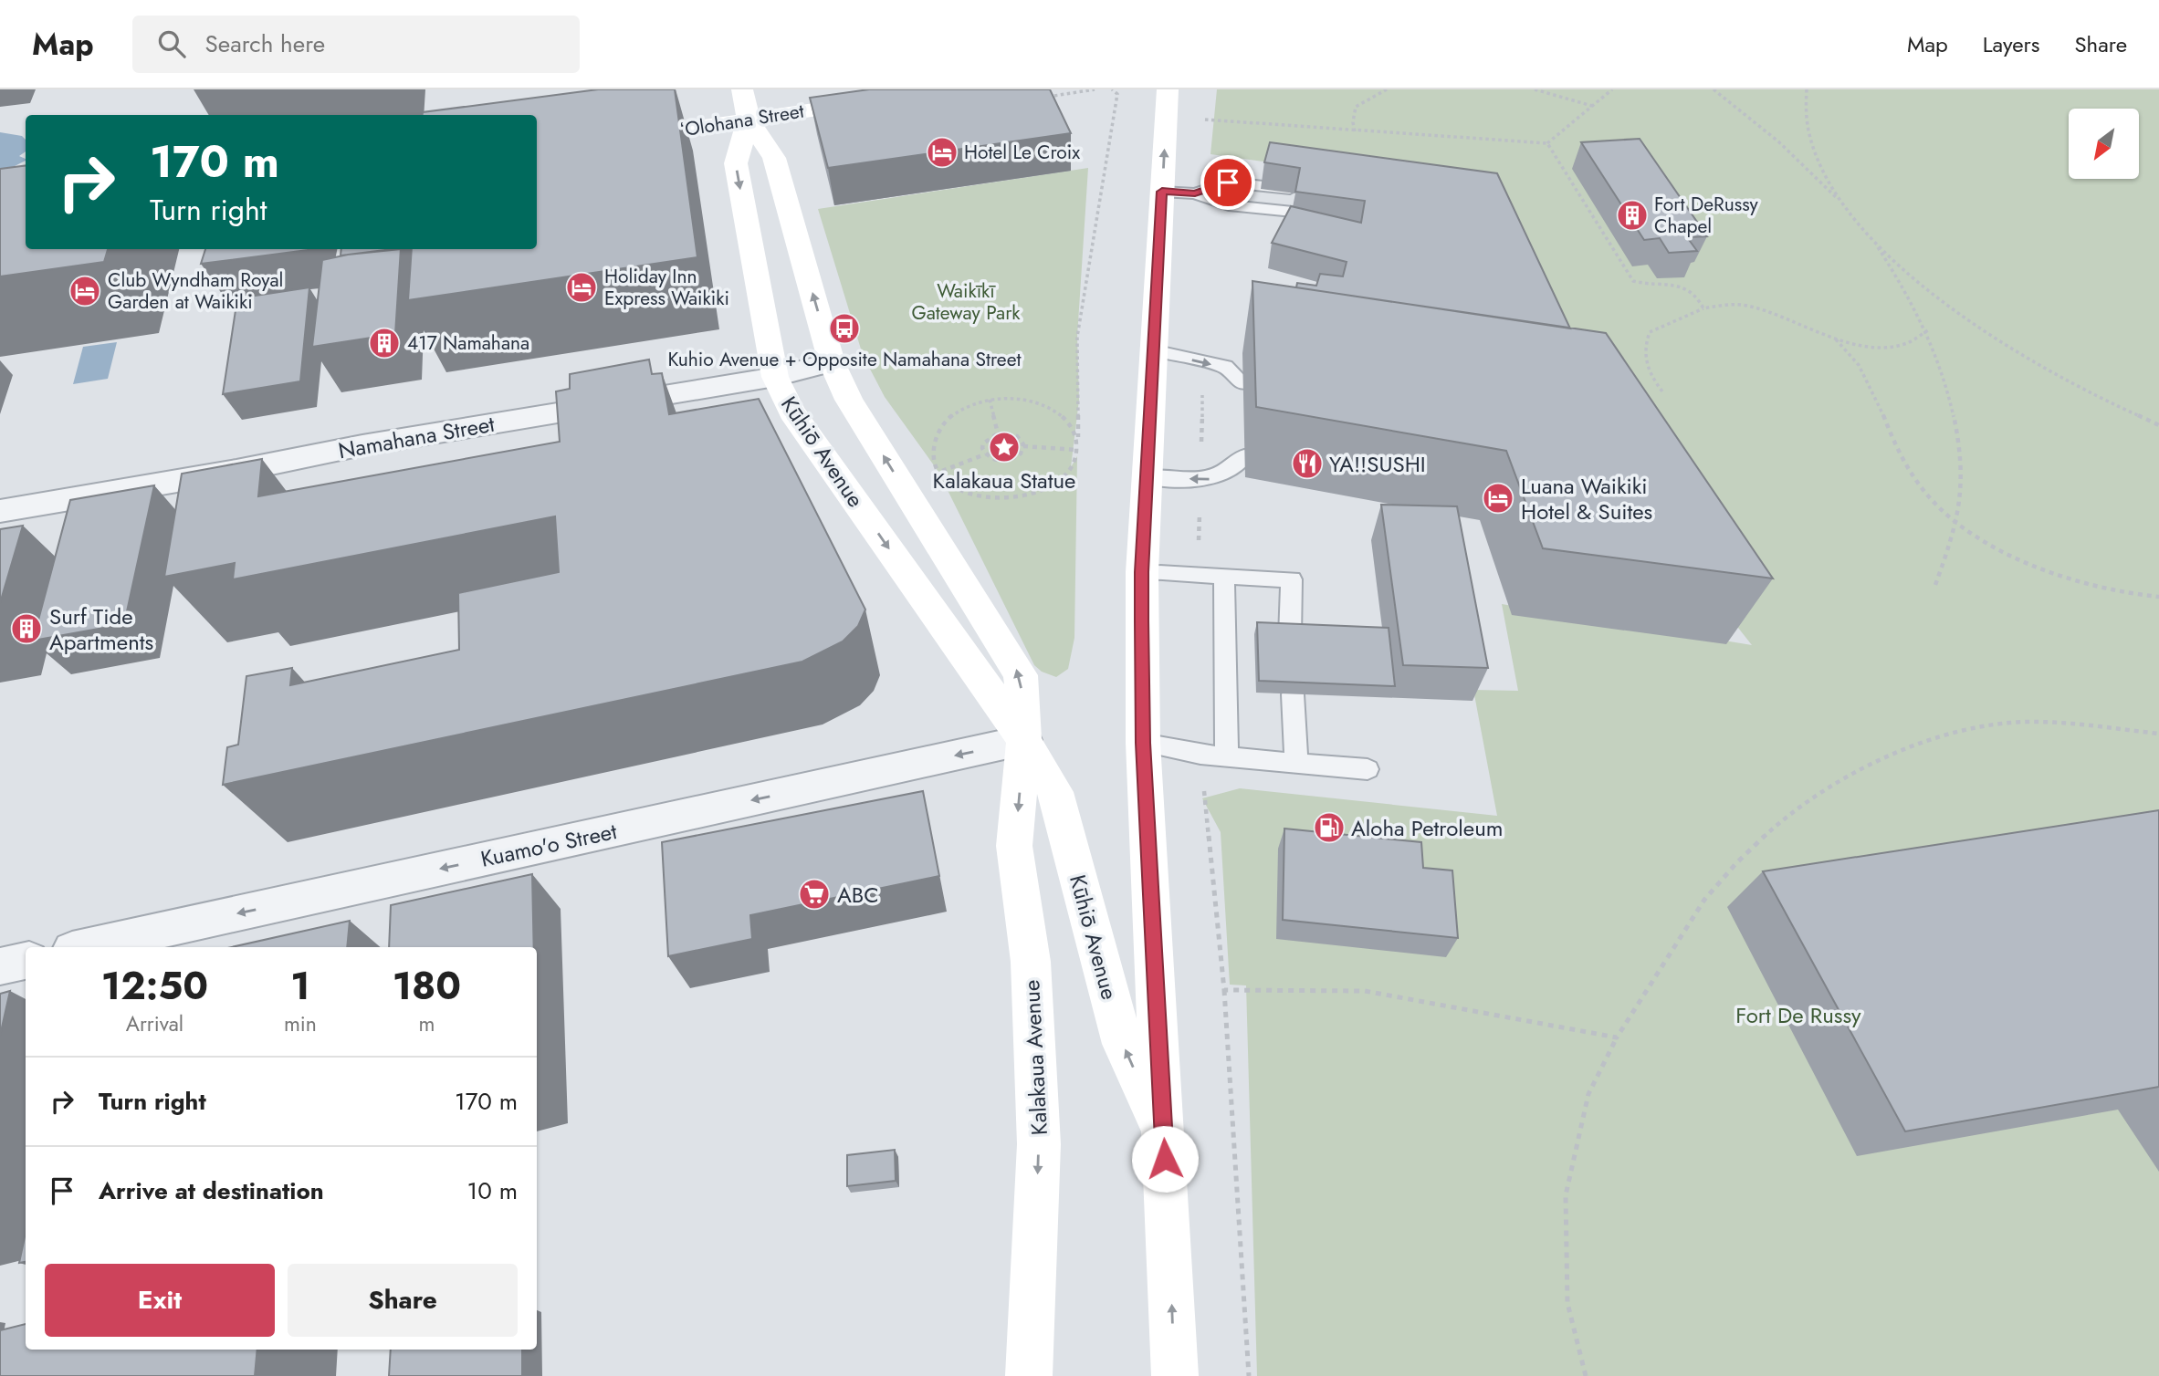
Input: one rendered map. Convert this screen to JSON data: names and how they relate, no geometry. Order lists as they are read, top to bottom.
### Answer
{
  "streets": {
    "street": [
      "ʻOlohana Street",
      "Namahana Street",
      "Kūhiō Avenue",
      "Kuamo'o Street",
      "Kalakaua Avenue"
    ]
  },
  "crossings": [
    ["ʻOlohana Street", "Kūhiō Avenue"],
    ["Namahana Street", "Kūhiō Avenue"],
    ["Kūhiō Avenue", "Kuamo'o Street"],
    ["Kūhiō Avenue", "Kalakaua Avenue"],
    ["Kuamo'o Street", "Kalakaua Avenue"]
  ],
  "one_way": ["Kuamo'o Street"],
  "parks": ["Waikīkī Gateway Park", "Fort De Russy"],
  "places": {
    "hotel": [
      "Hotel Le Croix",
      "Holiday Inn Express Waikiki",
      "Club Wyndham Royal Garden at Waikiki",
      "Luana Waikiki Hotel & Suites"
    ],
    "building": ["Fort DeRussy Chapel", "417 Namahana", "Surf Tide Apartments"],
    "bus stop": ["Kuhio Avenue + Opposite Namahana Street"],
    "place": ["Kalakaua Statue"],
    "restaurant": ["YA!!SUSHI"],
    "fuel station": ["Aloha Petroleum"],
    "supermarket": ["ABC"]
  },
  "north": "bottom left",
  "page": {
    "header": "Map",
    "search": "Search here",
    "nav": ["Map", "Layers", "Share"],
    "turn": ["170 m", "Turn right"],
    "eta": [
      "12:50",
      "Arrival",
      "1",
      "min",
      "180",
      "m"
    ],
    "list": [
      {
        "name": "Turn right",
        "value": "170 m"
      },
      {
        "name": "Arrive at destination",
        "value": "10 m"
      }
    ],
    "buttons": ["Exit", "Share"]
  }
}
